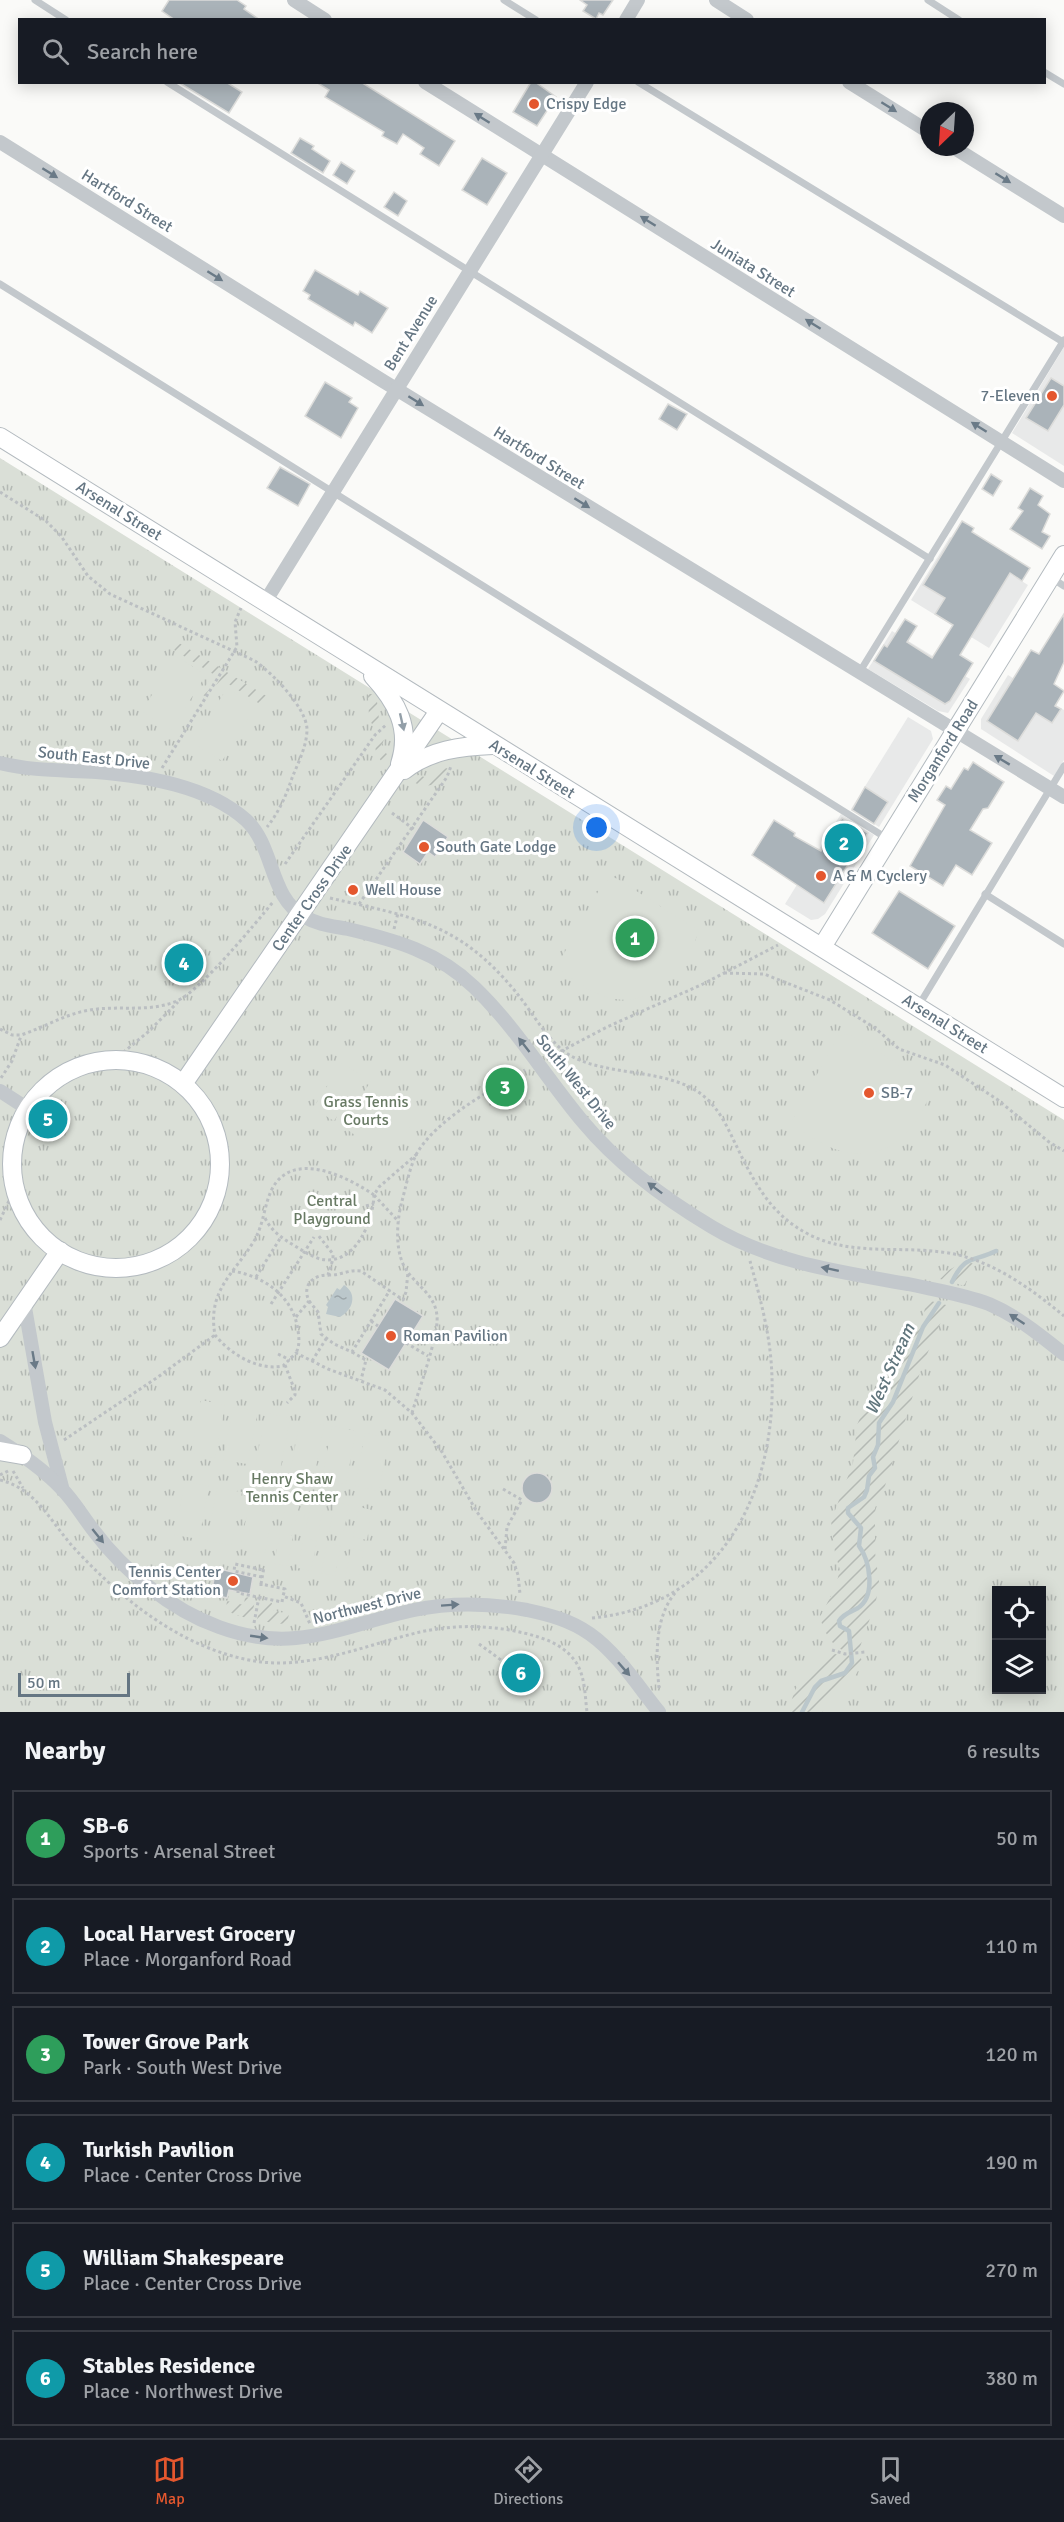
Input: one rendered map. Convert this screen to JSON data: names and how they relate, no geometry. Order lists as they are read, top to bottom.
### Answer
{
  "streets": {
    "street": [
      "Hartford Street",
      "Juniata Street",
      "Bent Avenue",
      "Arsenal Street",
      "Morganford Road",
      "South East Drive",
      "Center Cross Drive",
      "South West Drive",
      "Northwest Drive"
    ]
  },
  "crossings": [
    ["Hartford Street", "Bent Avenue"],
    ["Hartford Street", "Morganford Road"],
    ["Juniata Street", "Bent Avenue"],
    ["Bent Avenue", "Arsenal Street"],
    ["Arsenal Street", "Morganford Road"],
    ["Arsenal Street", "Center Cross Drive"],
    ["South East Drive", "Center Cross Drive"],
    ["South East Drive", "South West Drive"],
    ["Center Cross Drive", "South West Drive"]
  ],
  "one_way": [
    "Hartford Street",
    "Juniata Street",
    "South West Drive",
    "Northwest Drive"
  ],
  "water": ["West Stream"],
  "parks": ["Grass Tennis Courts", "Central Playground", "Henry Shaw Tennis Center"],
  "places": [
    "Crispy Edge",
    "7-Eleven",
    "South Gate Lodge",
    "A & M Cyclery",
    "Well House",
    "SB-7",
    "Roman Pavilion",
    "Tennis Center Comfort Station"
  ],
  "scale_bar": "50 m",
  "north": "bottom left",
  "page": {
    "search": "Search here",
    "pins": [
      "2",
      "1",
      "4",
      "3",
      "5",
      "6"
    ],
    "scale": "50 m",
    "heading": ["Nearby", "6 results"],
    "list": [
      {
        "mark": "1",
        "name": "SB-6",
        "note": "Sports · Arsenal Street",
        "value": "50 m"
      },
      {
        "mark": "2",
        "name": "Local Harvest Grocery",
        "note": "Place · Morganford Road",
        "value": "110 m"
      },
      {
        "mark": "3",
        "name": "Tower Grove Park",
        "note": "Park · South West Drive",
        "value": "120 m"
      },
      {
        "mark": "4",
        "name": "Turkish Pavilion",
        "note": "Place · Center Cross Drive",
        "value": "190 m"
      },
      {
        "mark": "5",
        "name": "William Shakespeare",
        "note": "Place · Center Cross Drive",
        "value": "270 m"
      },
      {
        "mark": "6",
        "name": "Stables Residence",
        "note": "Place · Northwest Drive",
        "value": "380 m"
      }
    ],
    "nav": ["Map", "Directions", "Saved"]
  }
}
